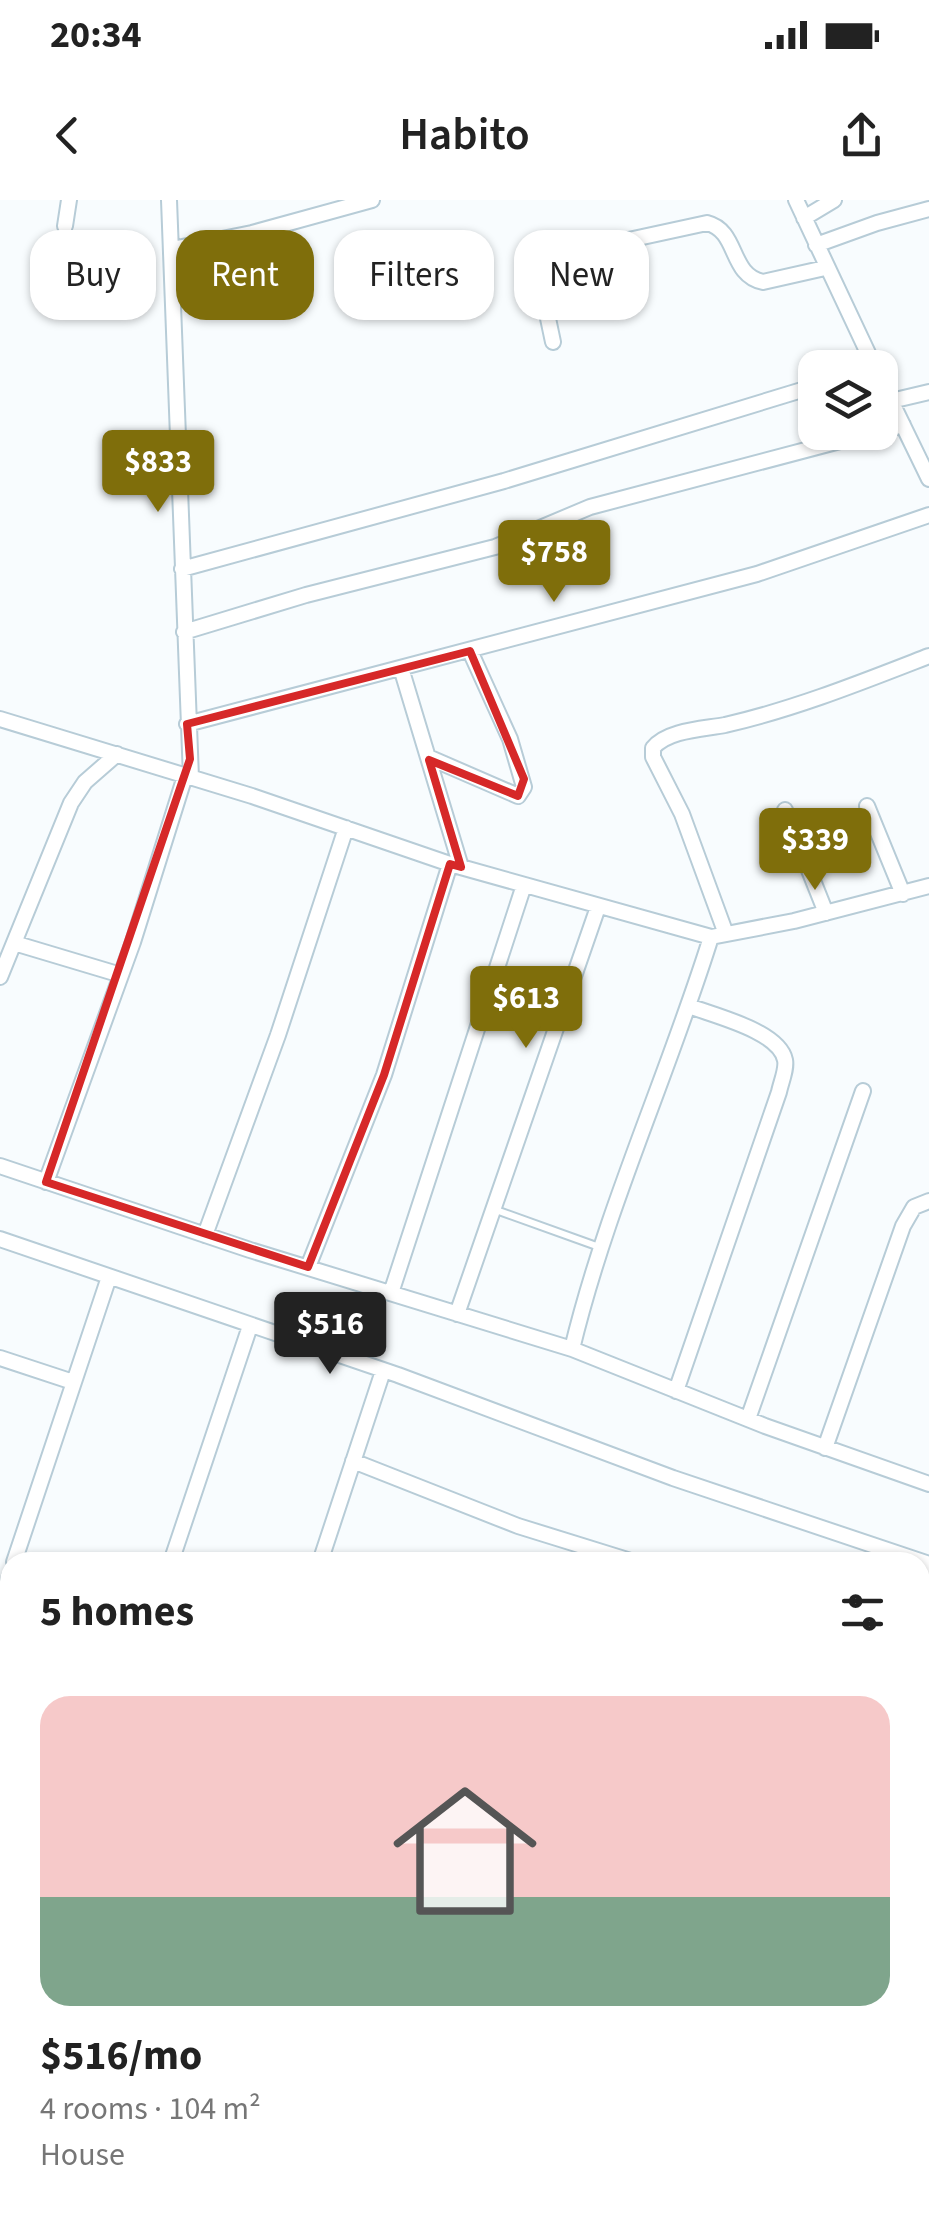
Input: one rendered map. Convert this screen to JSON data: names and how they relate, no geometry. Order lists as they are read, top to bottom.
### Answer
{
  "page": {
    "status": "20:34",
    "header": "Habito",
    "chip": [
      "Buy",
      "Rent",
      "Filters",
      "New"
    ],
    "price": [
      "$833",
      "$758",
      "$339",
      "$613",
      "$516"
    ],
    "heading": "5 homes",
    "list": [
      {
        "name": "$516/mo",
        "note": "4 rooms · 104 m² · House"
      }
    ]
  }
}
